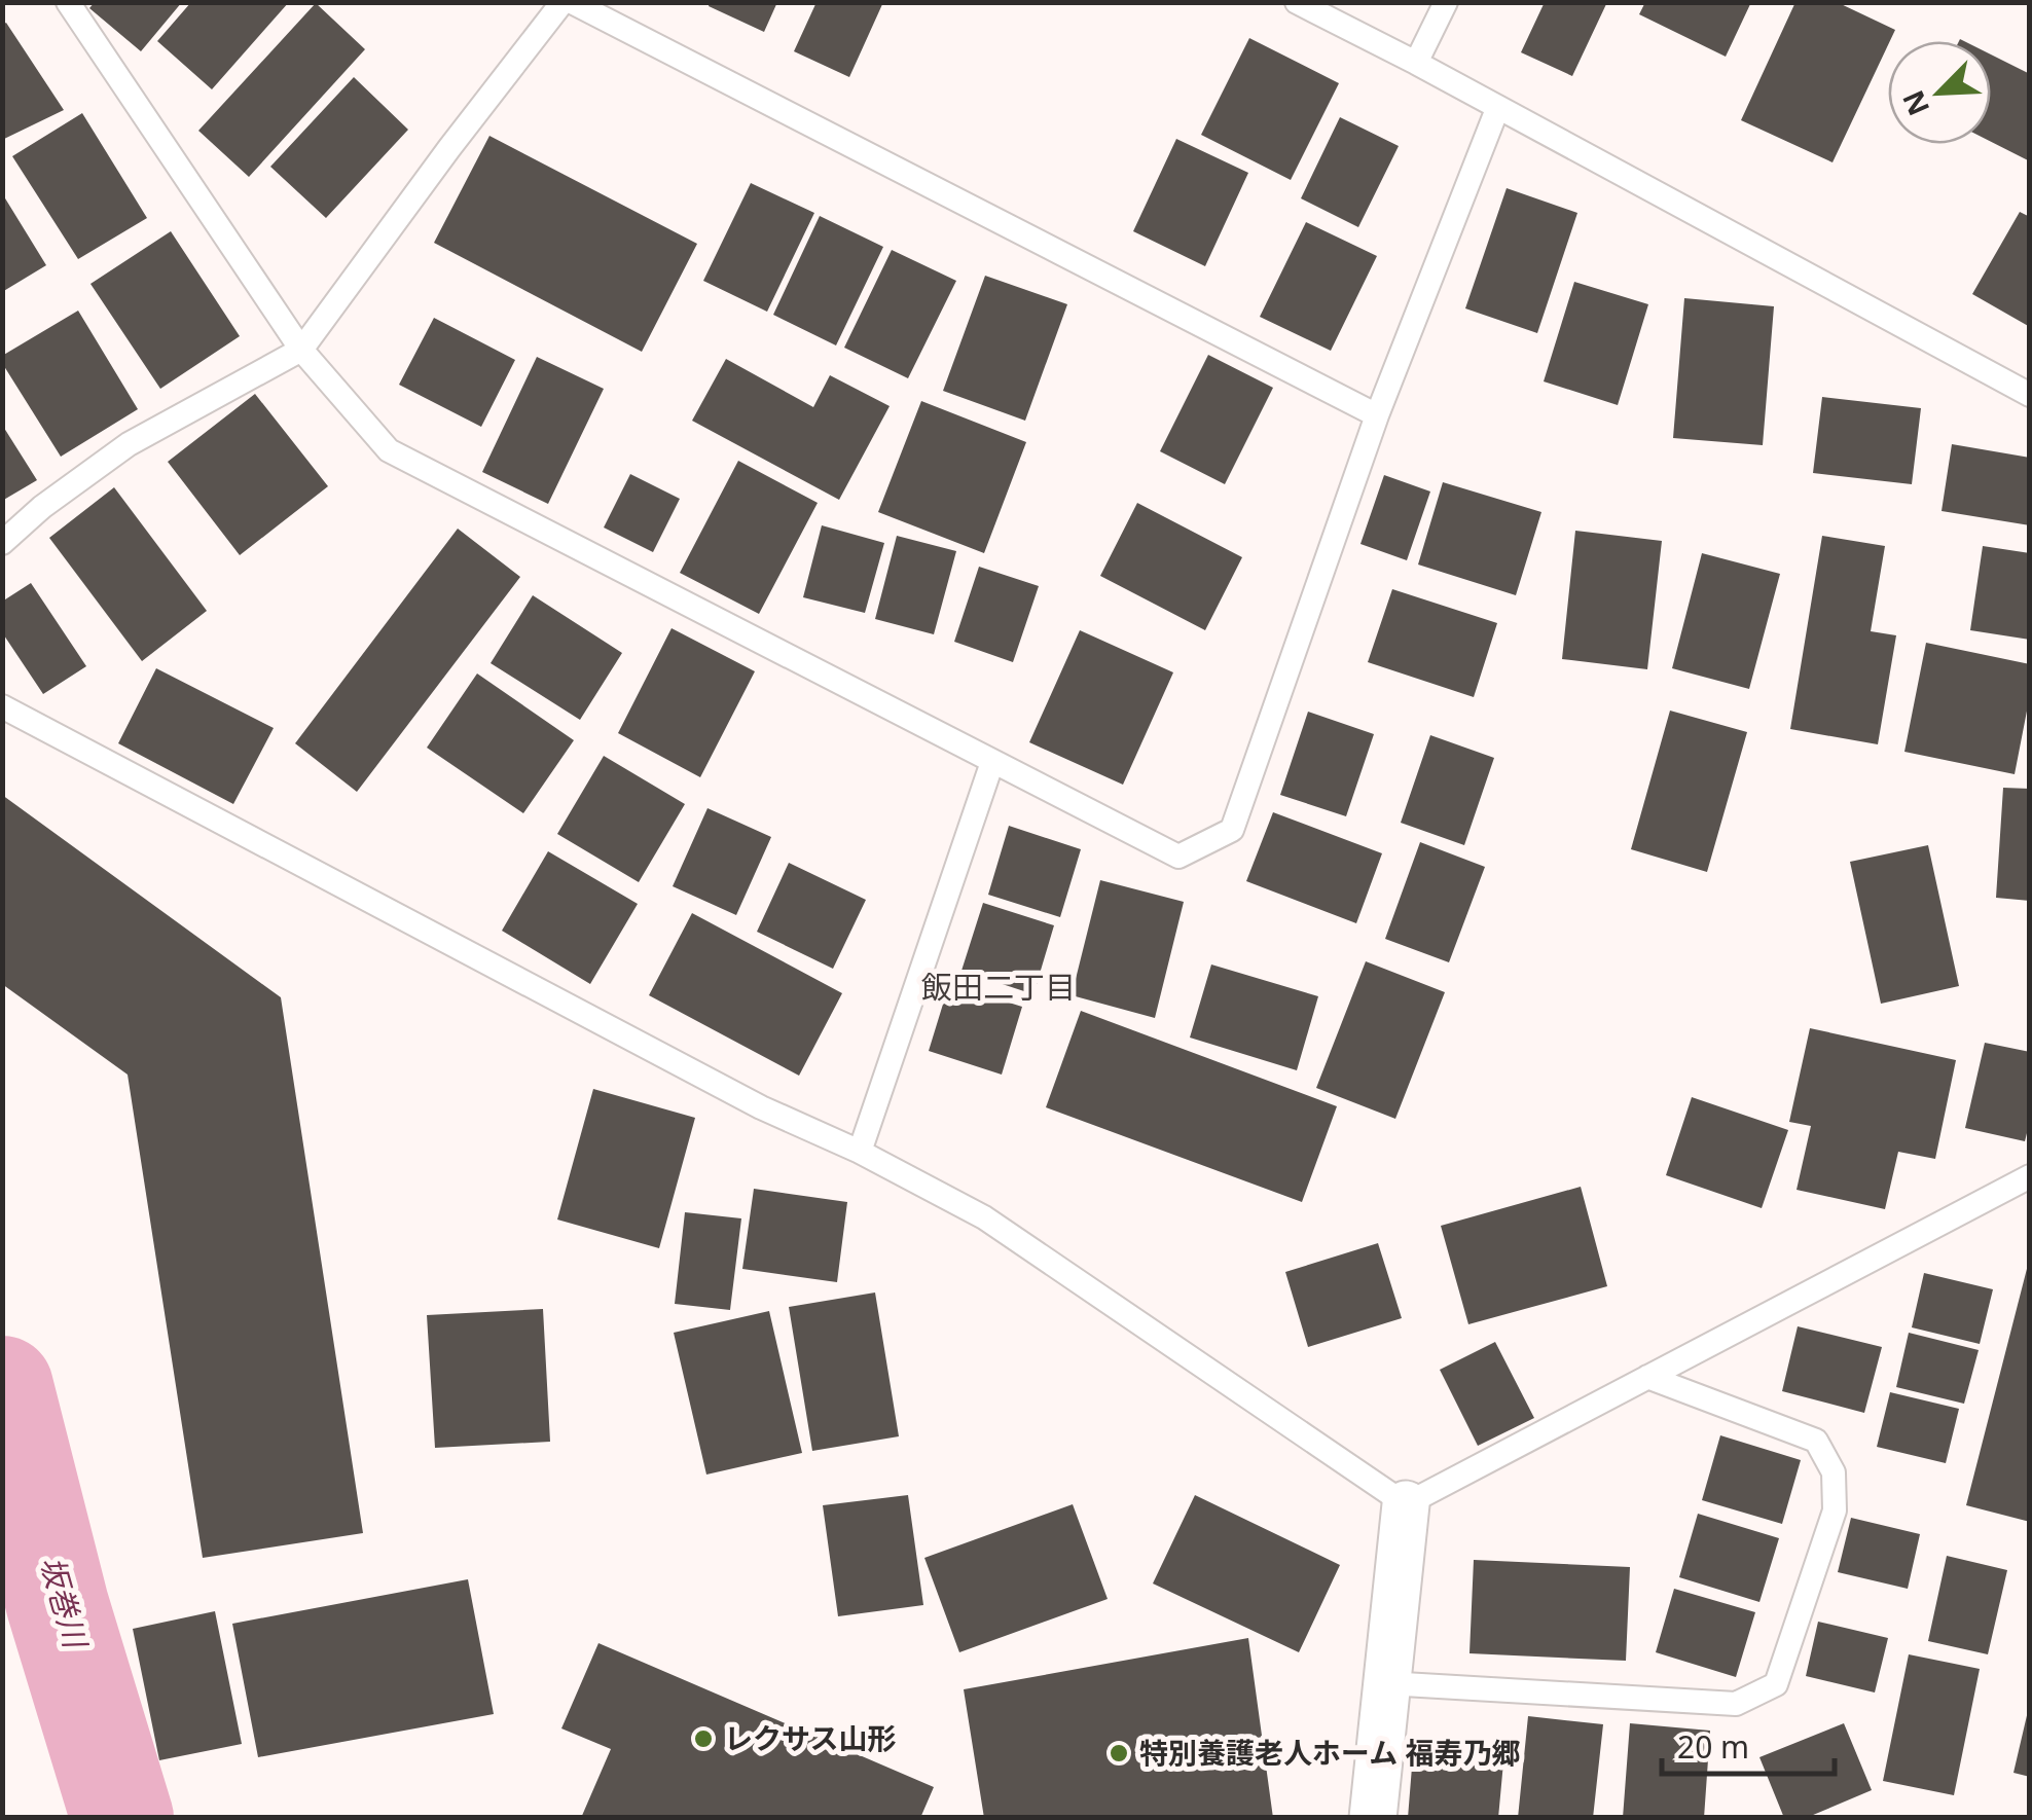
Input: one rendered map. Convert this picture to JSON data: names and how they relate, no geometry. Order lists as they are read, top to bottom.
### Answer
{
  "districts": ["飯田二丁目"],
  "water": ["坂巻川"],
  "places": ["レクサス山形", "特別養護老人ホーム 福寿乃郷"],
  "scale_bar": "20 m",
  "north": "bottom left"
}
